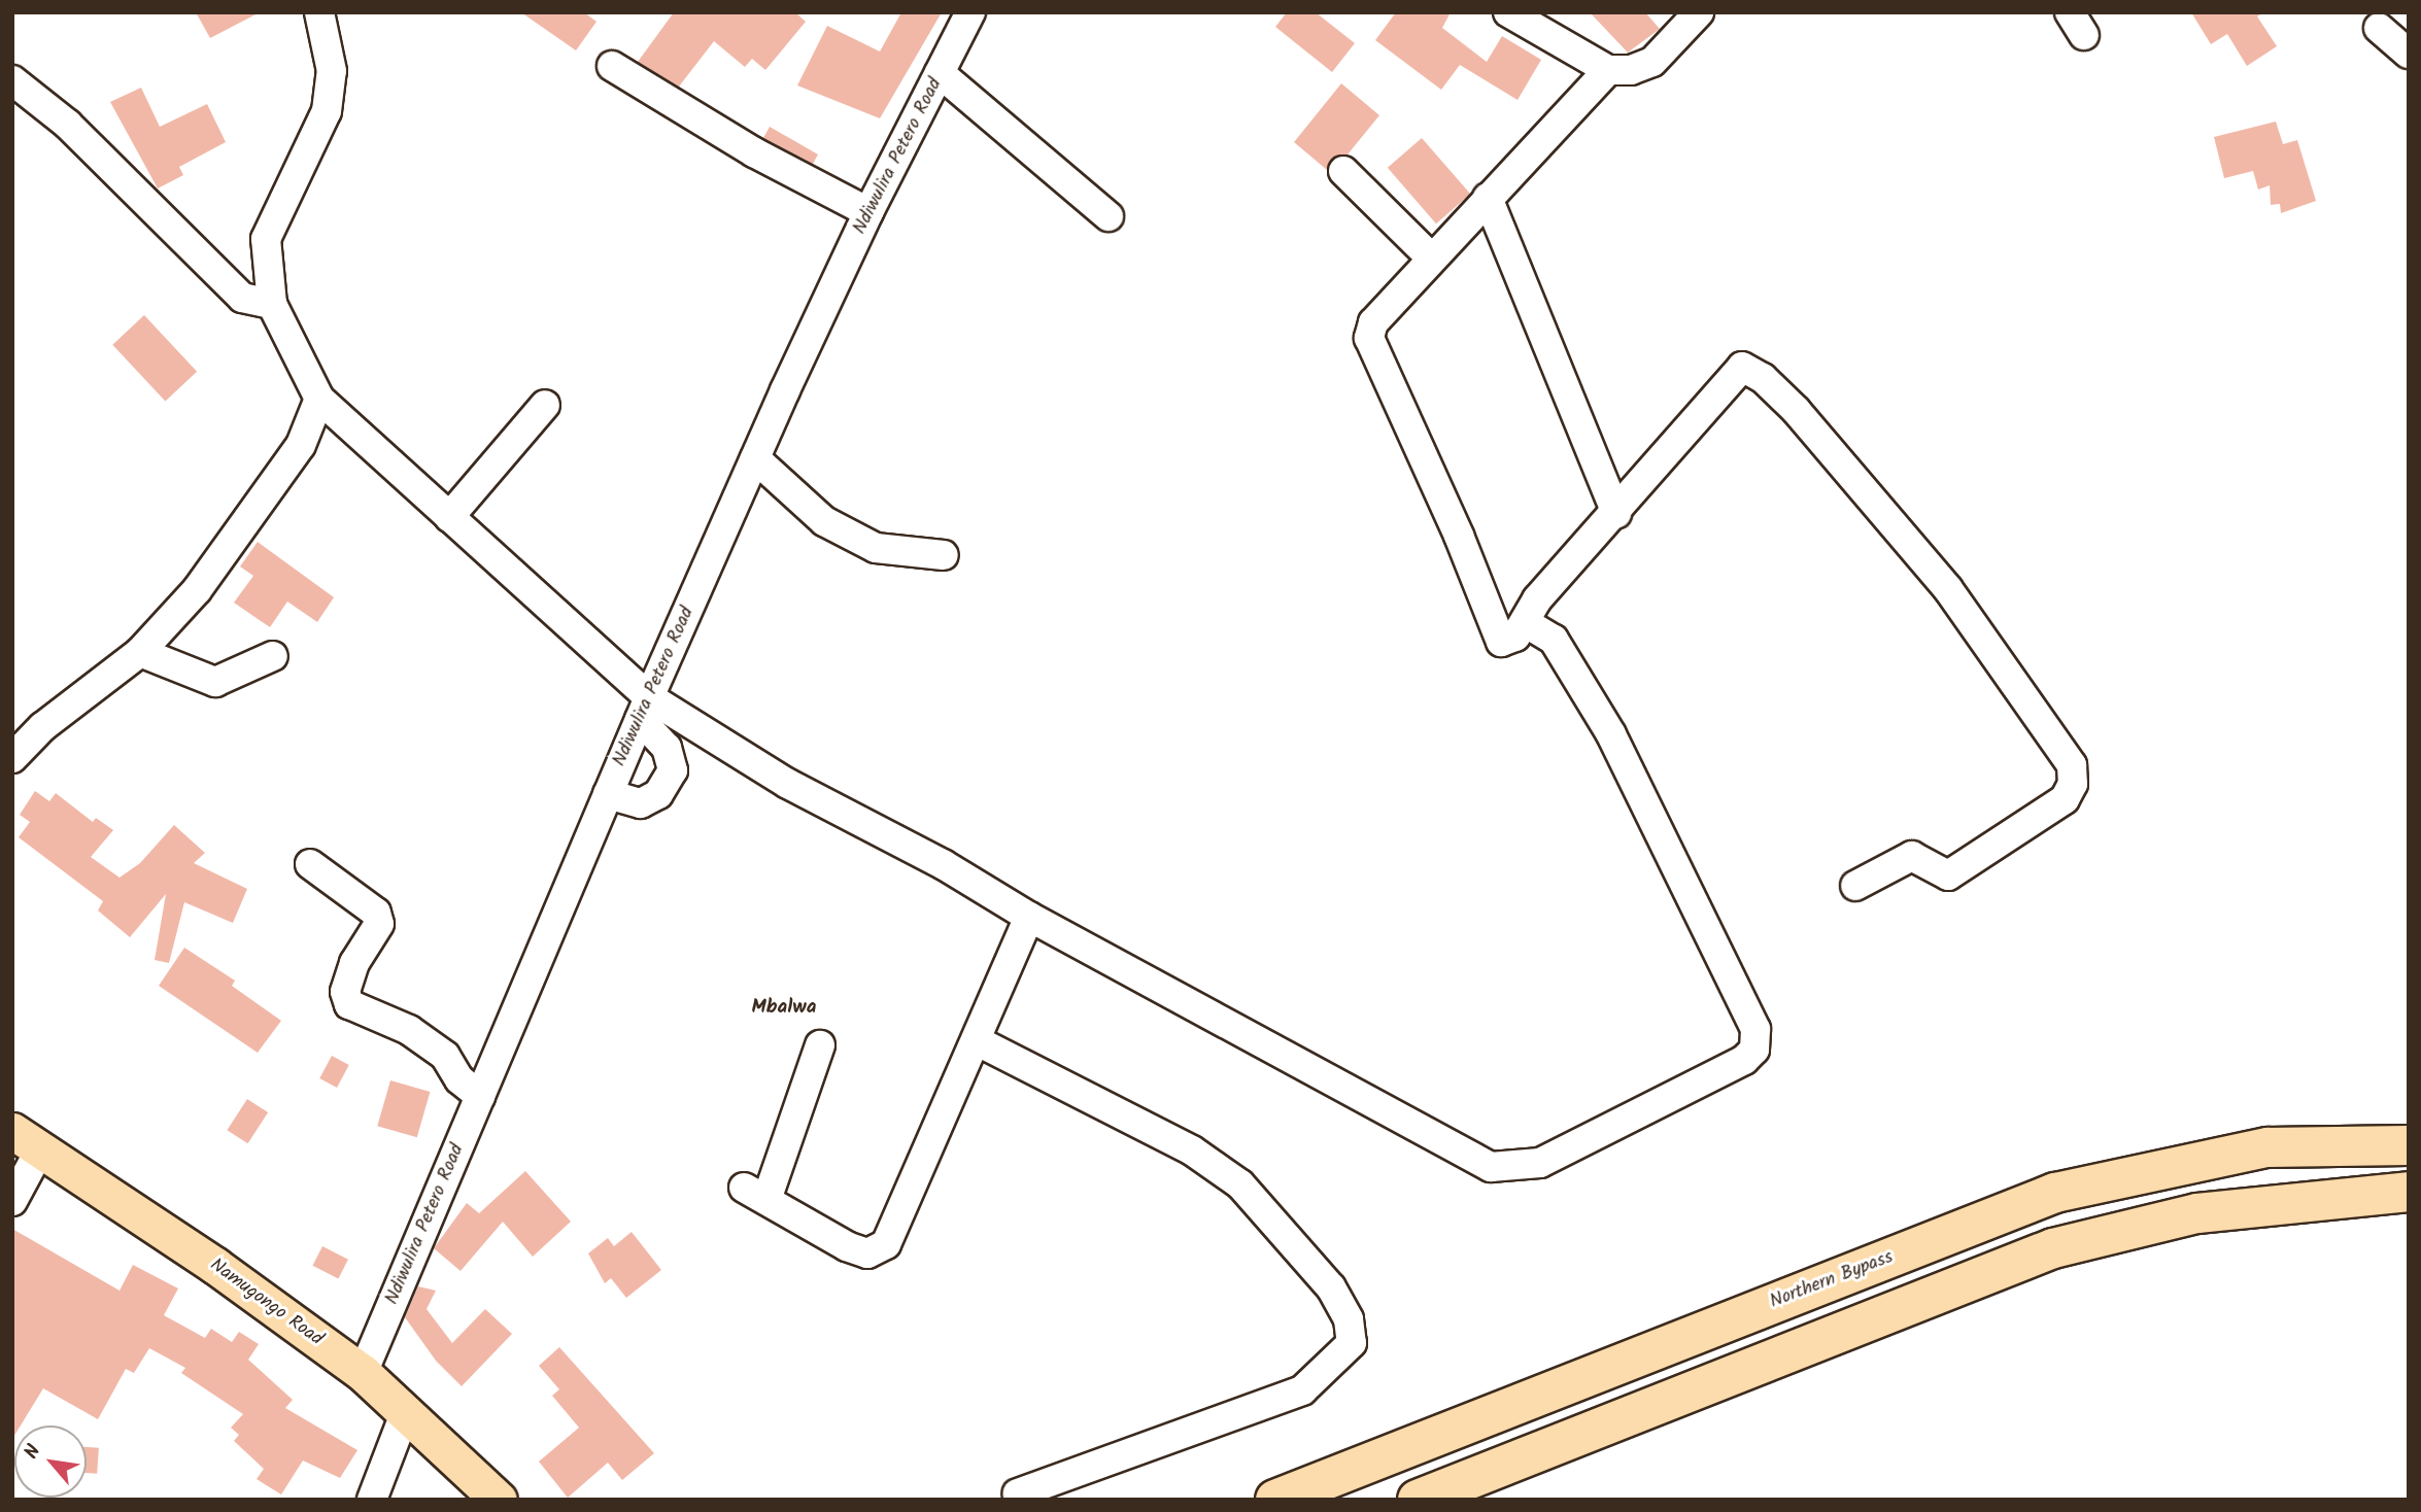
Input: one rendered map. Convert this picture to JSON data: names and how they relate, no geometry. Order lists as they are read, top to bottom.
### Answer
{
  "streets": {
    "highway": ["Northern Bypass"],
    "main road": ["Namugongo Road"],
    "street": ["Ndiwulira Petero Road"]
  },
  "crossings": [
    ["Ndiwulira Petero Road", "Namugongo Road"]
  ],
  "districts": ["Mbalwa"],
  "north": "top left"
}
